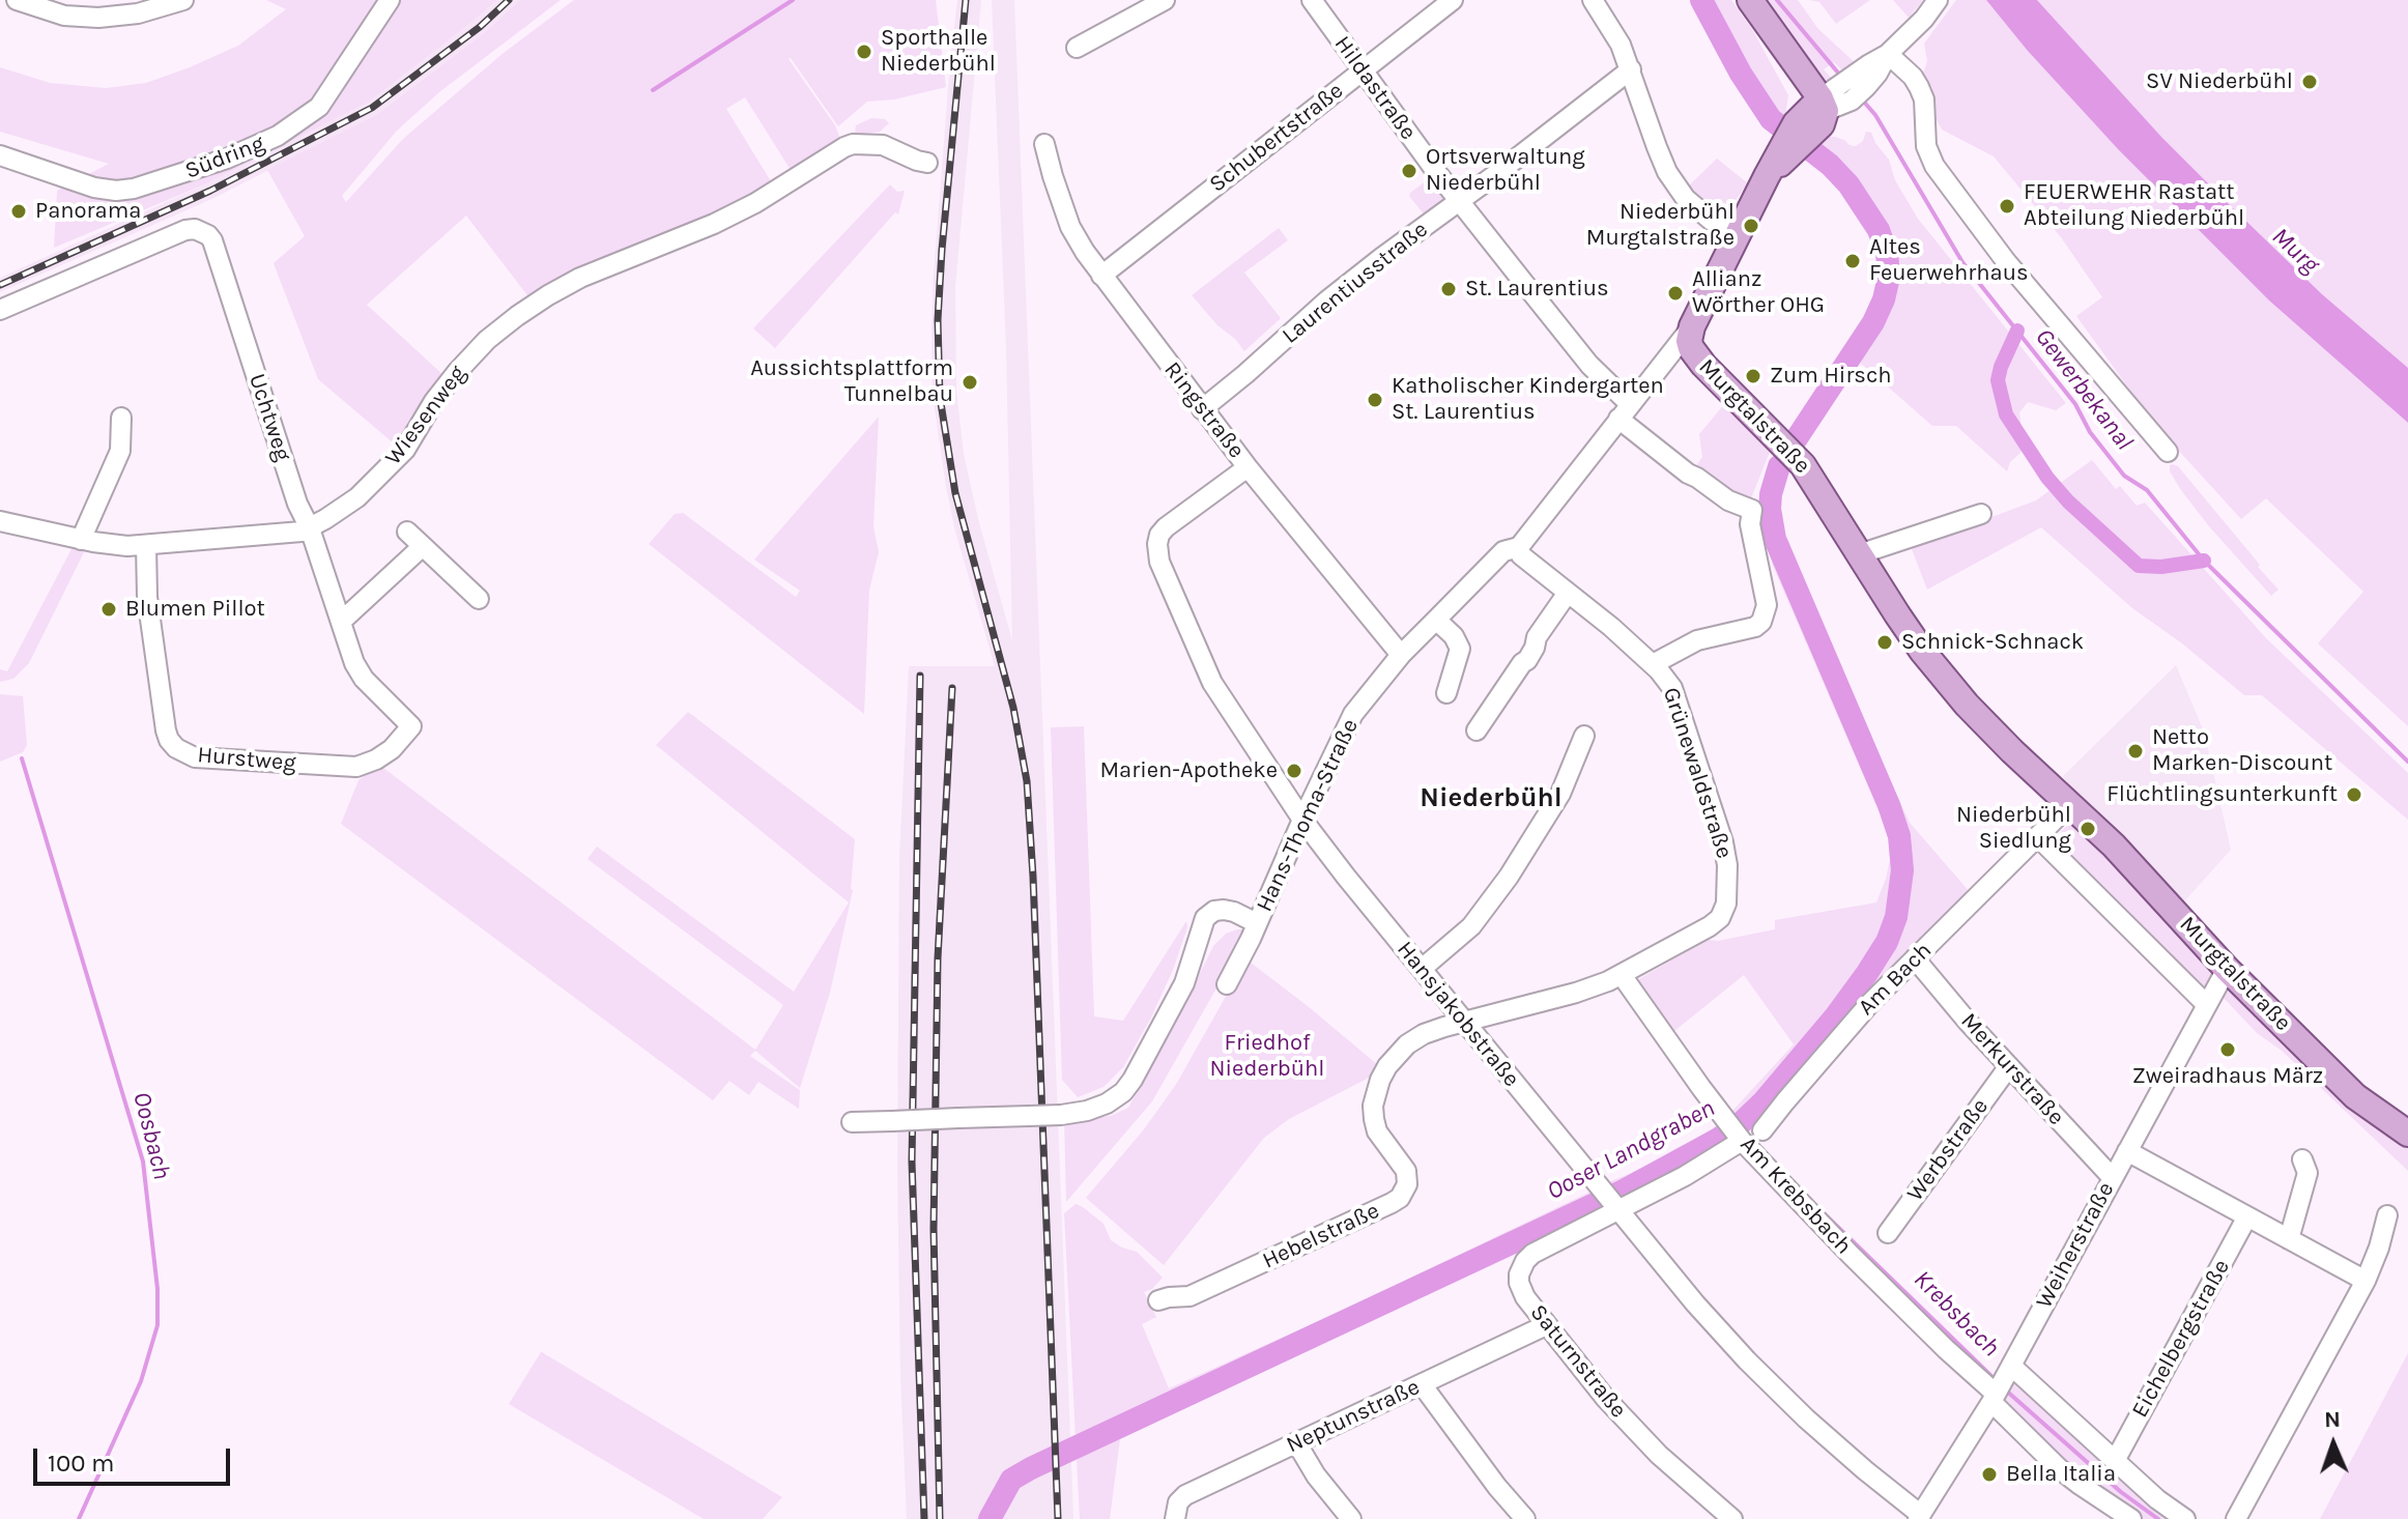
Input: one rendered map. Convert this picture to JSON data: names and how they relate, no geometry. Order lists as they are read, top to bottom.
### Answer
{
  "streets": {
    "main road": ["Murgtalstraße"],
    "street": [
      "Hildastraße",
      "Schubertstraße",
      "Südring",
      "Laurentiusstraße",
      "Ringstraße",
      "Wiesenweg",
      "Uchtweg",
      "Hurstweg",
      "Grünewaldstraße",
      "Hans-Thoma-Straße",
      "Am Bach",
      "Hansjakobstraße",
      "Merkurstraße",
      "Werbstraße",
      "Am Krebsbach",
      "Hebelstraße",
      "Weiherstraße",
      "Eichelbergstraße",
      "Saturnstraße",
      "Neptunstraße"
    ]
  },
  "crossings": [
    ["Hildastraße", "Schubertstraße"],
    ["Hildastraße", "Laurentiusstraße"],
    ["Hildastraße", "Grünewaldstraße"],
    ["Hildastraße", "Hans-Thoma-Straße"],
    ["Schubertstraße", "Ringstraße"],
    ["Laurentiusstraße", "Ringstraße"],
    ["Ringstraße", "Hans-Thoma-Straße"],
    ["Ringstraße", "Hansjakobstraße"],
    ["Wiesenweg", "Uchtweg"],
    ["Wiesenweg", "Hurstweg"],
    ["Murgtalstraße", "Hans-Thoma-Straße"],
    ["Murgtalstraße", "Am Bach"],
    ["Murgtalstraße", "Weiherstraße"],
    ["Uchtweg", "Hurstweg"],
    ["Grünewaldstraße", "Hans-Thoma-Straße"],
    ["Grünewaldstraße", "Hansjakobstraße"],
    ["Grünewaldstraße", "Am Krebsbach"],
    ["Grünewaldstraße", "Hebelstraße"],
    ["Hans-Thoma-Straße", "Hansjakobstraße"],
    ["Am Bach", "Merkurstraße"],
    ["Hansjakobstraße", "Hebelstraße"],
    ["Hansjakobstraße", "Weiherstraße"],
    ["Hansjakobstraße", "Saturnstraße"],
    ["Merkurstraße", "Werbstraße"],
    ["Merkurstraße", "Weiherstraße"],
    ["Am Krebsbach", "Weiherstraße"],
    ["Am Krebsbach", "Saturnstraße"],
    ["Saturnstraße", "Neptunstraße"]
  ],
  "districts": ["Niederbühl"],
  "water": [
    "Murg",
    "Gewerbekanal",
    "Oosbach",
    "Ooser Landgraben",
    "Krebsbach"
  ],
  "parks": ["Friedhof Niederbühl"],
  "places": [
    "Sporthalle Niederbühl",
    "SV Niederbühl",
    "Ortsverwaltung Niederbühl",
    "FEUERWEHR Rastatt Abteilung Niederbühl",
    "Panorama",
    "Niederbühl Murgtalstraße",
    "Altes Feuerwehrhaus",
    "St. Laurentius",
    "Allianz Wörther OHG",
    "Zum Hirsch",
    "Aussichtsplattform Tunnelbau",
    "Katholischer Kindergarten St. Laurentius",
    "Blumen Pillot",
    "Schnick-Schnack",
    "Netto Marken-Discount",
    "Marien-Apotheke",
    "Flüchtlingsunterkunft",
    "Niederbühl Siedlung",
    "Zweiradhaus März",
    "Bella Italia"
  ],
  "scale_bar": "100 m",
  "north": "top"
}
